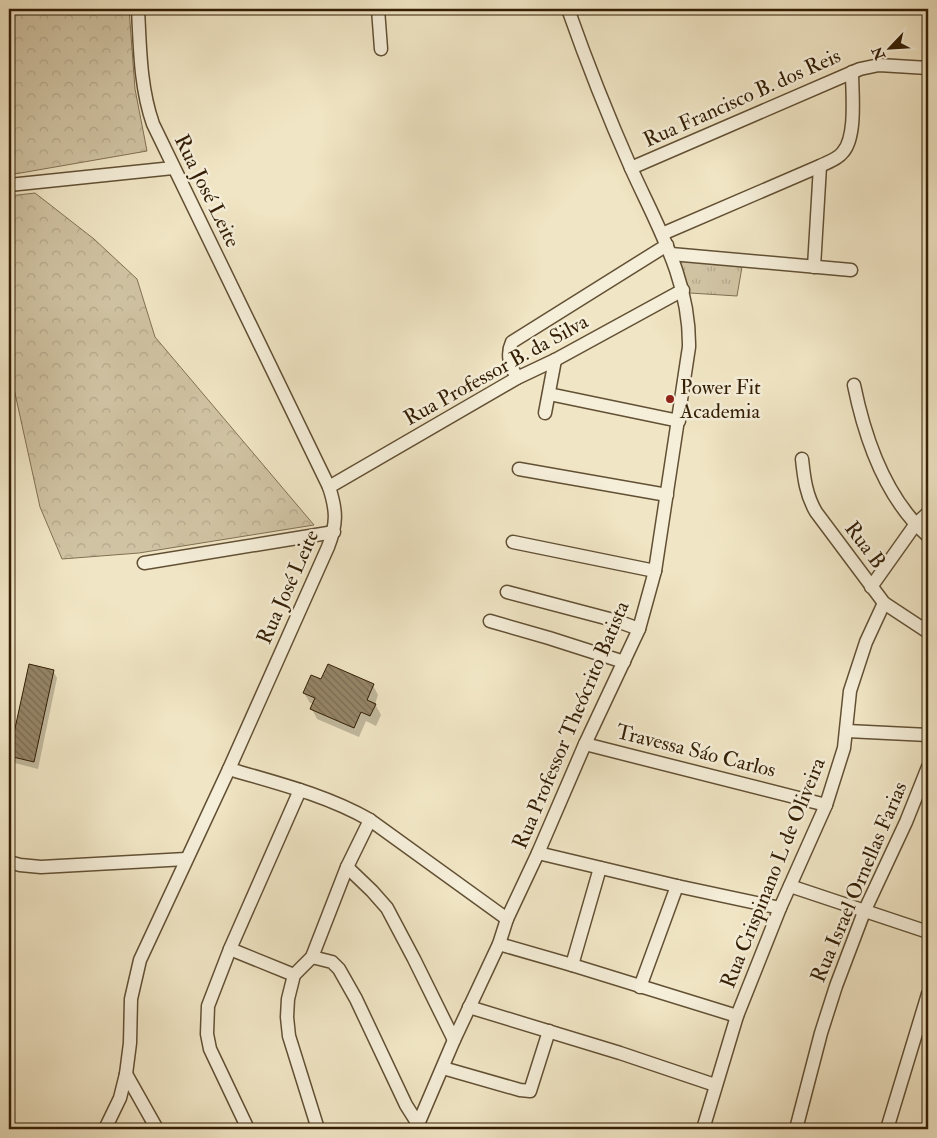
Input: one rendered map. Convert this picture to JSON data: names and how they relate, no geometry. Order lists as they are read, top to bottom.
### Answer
{
  "streets": {
    "street": [
      "Rua Francisco B. dos Reis",
      "Rua José Leite",
      "Rua Professor B. da Silva",
      "Rua B",
      "Rua Professor Theócrito Batista",
      "Travessa Sáo Carlos",
      "Rua Crispinano L de Oliveira",
      "Rua Israel Ornellas Farias"
    ]
  },
  "crossings": [
    ["Rua Francisco B. dos Reis", "Rua Professor Theócrito Batista"],
    ["Rua José Leite", "Rua Professor B. da Silva"],
    ["Rua Professor B. da Silva", "Rua Professor Theócrito Batista"],
    ["Rua B", "Rua Crispinano L de Oliveira"],
    ["Rua Professor Theócrito Batista", "Travessa Sáo Carlos"],
    ["Travessa Sáo Carlos", "Rua Crispinano L de Oliveira"]
  ],
  "places": ["Power Fit Academia"],
  "north": "bottom left"
}
